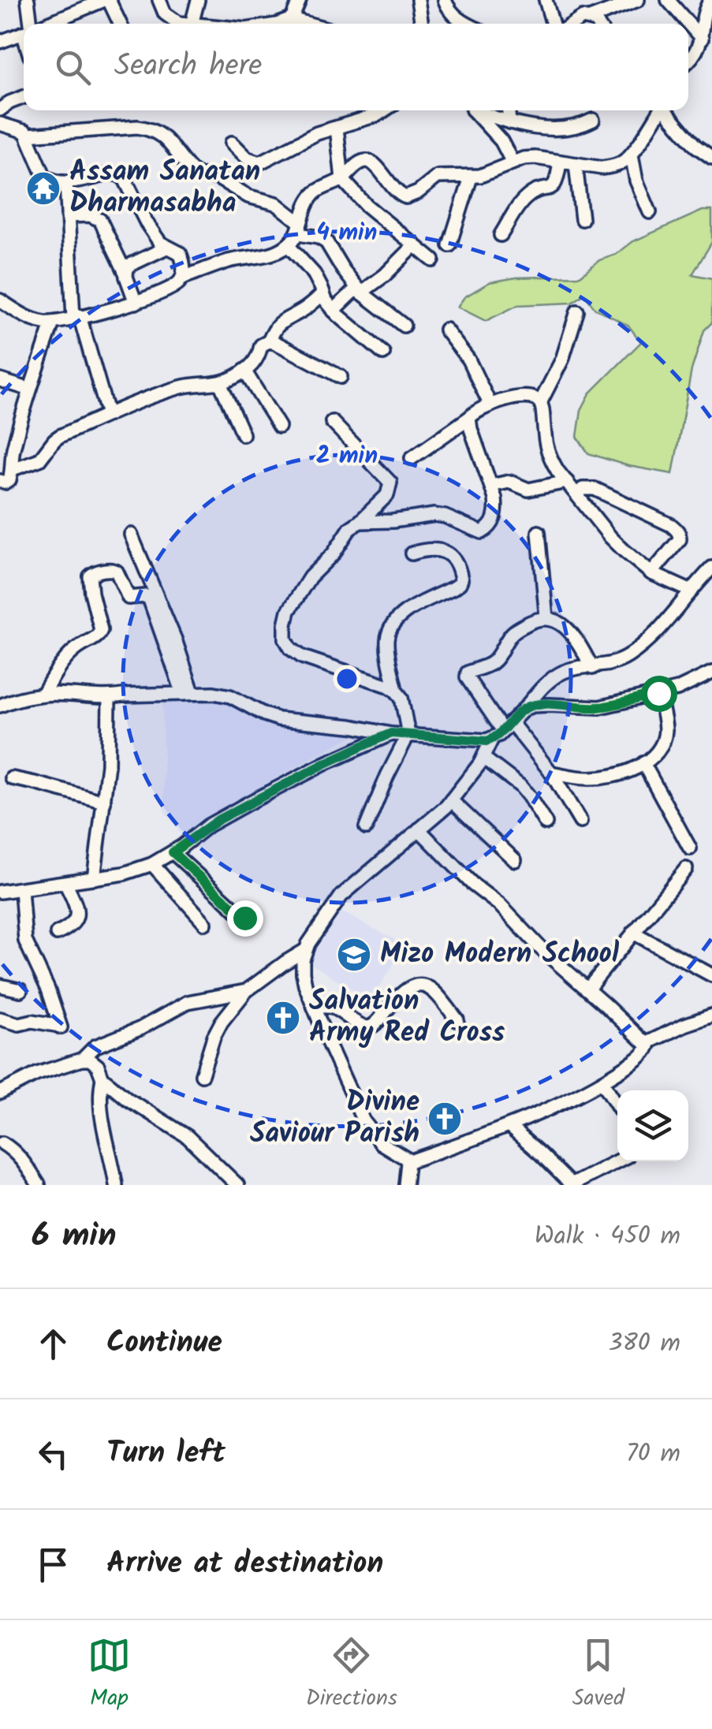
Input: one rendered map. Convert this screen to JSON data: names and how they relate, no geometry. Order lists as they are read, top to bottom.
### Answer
{
  "places": {
    "temple": ["Assam Sanatan Dharmasabha"],
    "school or university": ["Mizo Modern School"],
    "church": ["Salvation Army Red Cross", "Divine Saviour Parish"]
  },
  "page": {
    "search": "Search here",
    "heading": ["6 min", "Walk · 450 m"],
    "list": [
      ["Continue", "380 m"],
      ["Turn left", "70 m"],
      "Arrive at destination"
    ],
    "nav": ["Map", "Directions", "Saved"]
  },
  "rings": ["4 min", "2 min"]
}
